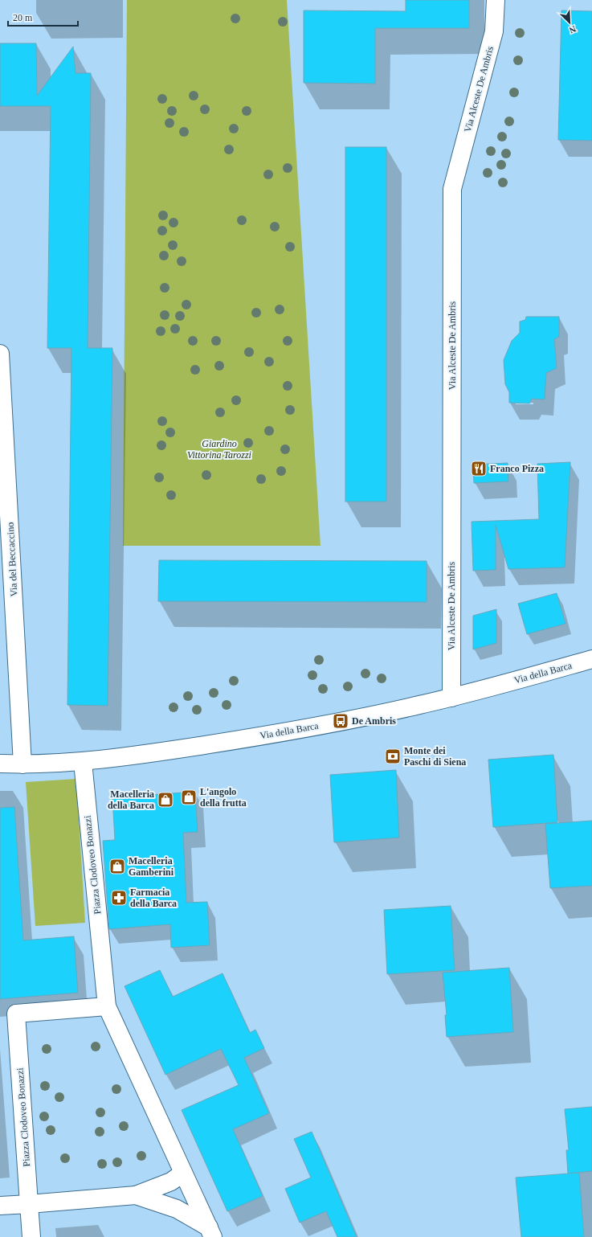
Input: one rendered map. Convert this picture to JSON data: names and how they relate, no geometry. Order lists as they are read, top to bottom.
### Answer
{
  "streets": {
    "street": [
      "Via Alceste De Ambris",
      "Via del Beccaccino",
      "Via della Barca",
      "Piazza Clodoveo Bonazzi"
    ]
  },
  "crossings": [
    ["Via Alceste De Ambris", "Via della Barca"],
    ["Via del Beccaccino", "Via della Barca"],
    ["Via della Barca", "Piazza Clodoveo Bonazzi"]
  ],
  "parks": ["Giardino Vittorina Tarozzi"],
  "places": {
    "restaurant": ["Franco Pizza"],
    "bus stop": ["De Ambris"],
    "bank": ["Monte dei Paschi di Siena"],
    "shop": ["L'angolo della frutta", "Macelleria della Barca", "Macelleria Gamberini"],
    "pharmacy": ["Farmacia della Barca"]
  },
  "scale_bar": "20 m",
  "north": "bottom right"
}
